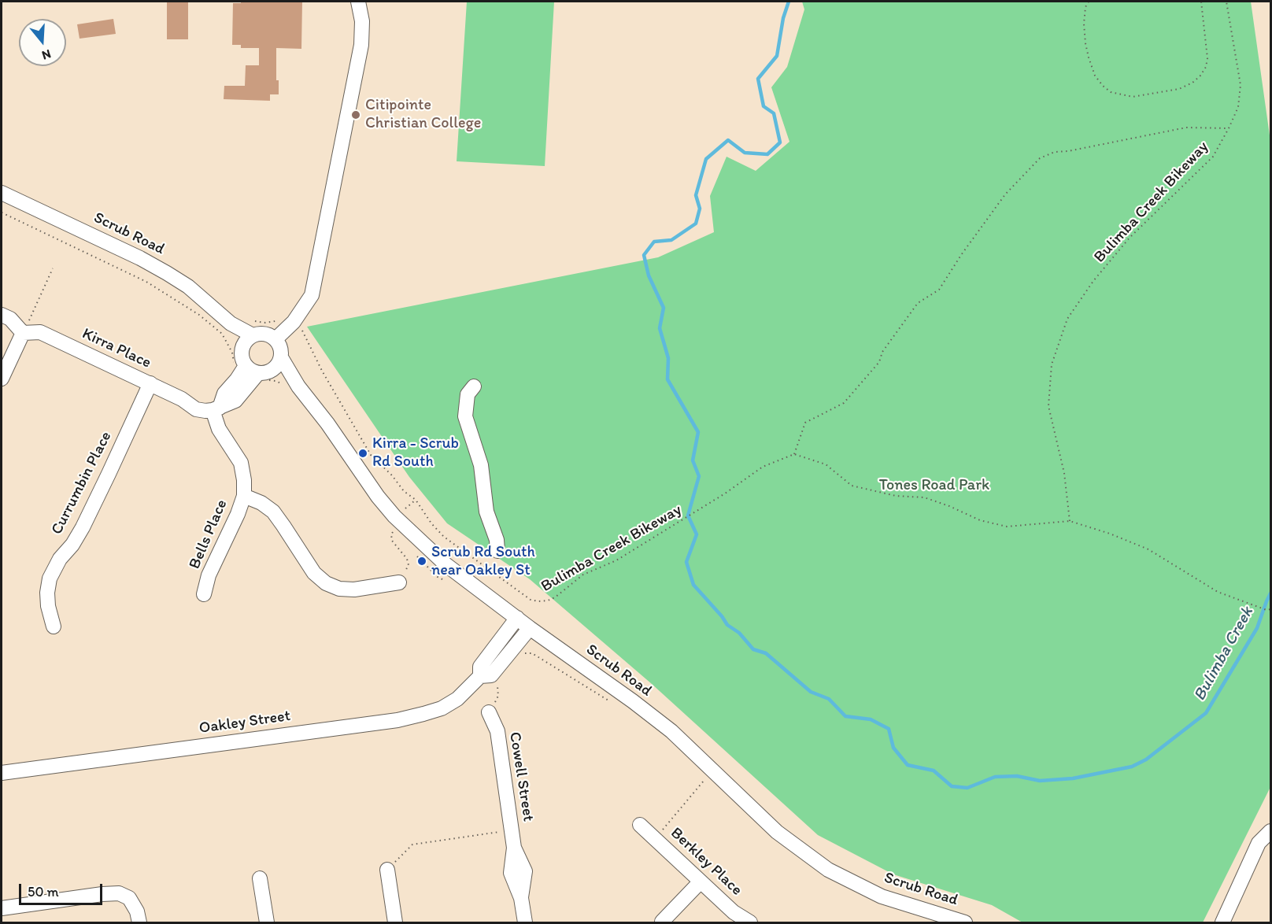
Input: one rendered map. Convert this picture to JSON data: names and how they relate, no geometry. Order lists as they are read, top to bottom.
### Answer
{
  "streets": {
    "street": [
      "Scrub Road",
      "Kirra Place",
      "Currumbin Place",
      "Bells Place",
      "Oakley Street",
      "Cowell Street",
      "Berkley Place"
    ],
    "path": ["Bulimba Creek Bikeway"]
  },
  "crossings": [
    ["Scrub Road", "Oakley Street"],
    ["Kirra Place", "Currumbin Place"],
    ["Kirra Place", "Bells Place"]
  ],
  "water": ["Bulimba Creek"],
  "parks": ["Tones Road Park"],
  "places": ["Citipointe Christian College", "Kirra - Scrub Rd South", "Scrub Rd South near Oakley St"],
  "scale_bar": "50 m",
  "north": "bottom"
}
